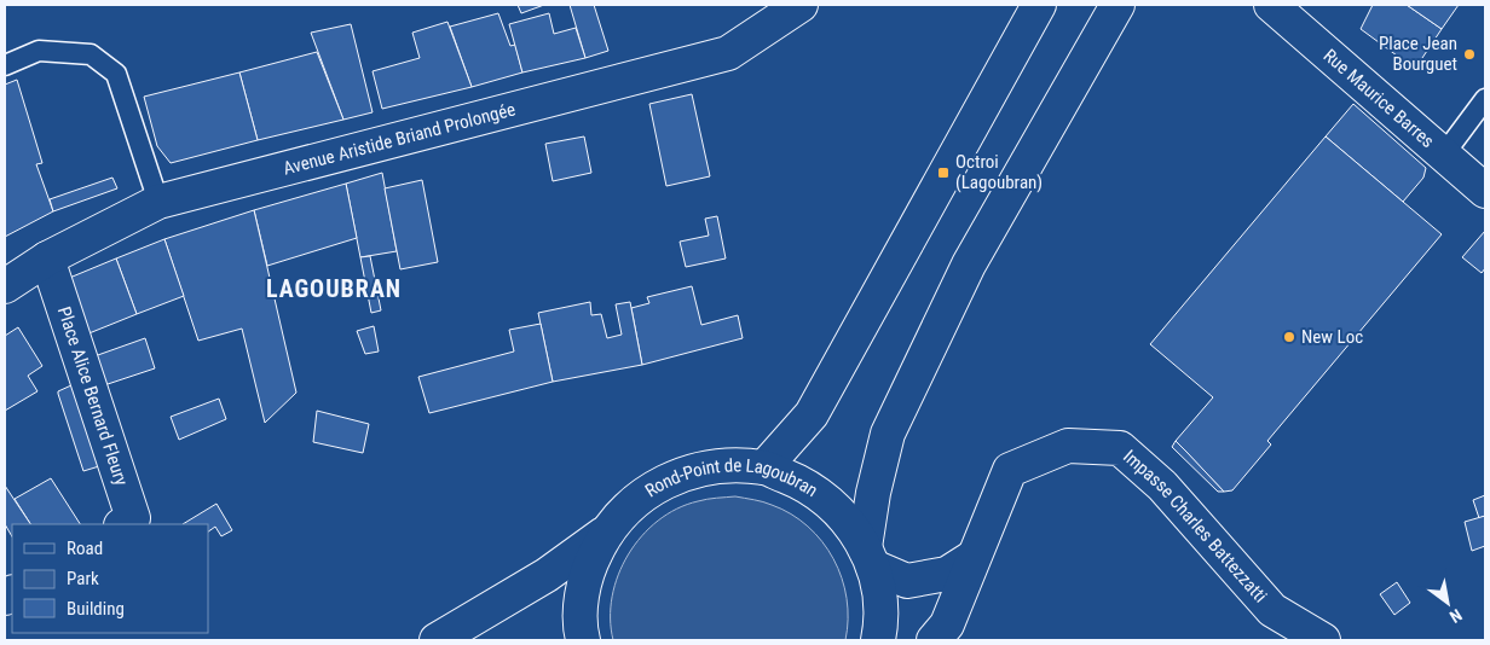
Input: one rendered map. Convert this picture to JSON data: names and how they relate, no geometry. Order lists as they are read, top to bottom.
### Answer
{
  "streets": {
    "street": [
      "Rue Maurice Barres",
      "Avenue Aristide Briand Prolongée",
      "Place Alice Bernard Fleury",
      "Rond-Point de Lagoubran",
      "Impasse Charles Battezzatti"
    ]
  },
  "crossings": [
    ["Avenue Aristide Briand Prolongée", "Place Alice Bernard Fleury"]
  ],
  "districts": ["LAGOUBRAN"],
  "places": {
    "other": ["Place Jean Bourguet", "New Loc"],
    "transit": ["Octroi (Lagoubran)"]
  },
  "legend": ["Road", "Park", "Building"],
  "north": "bottom right"
}
